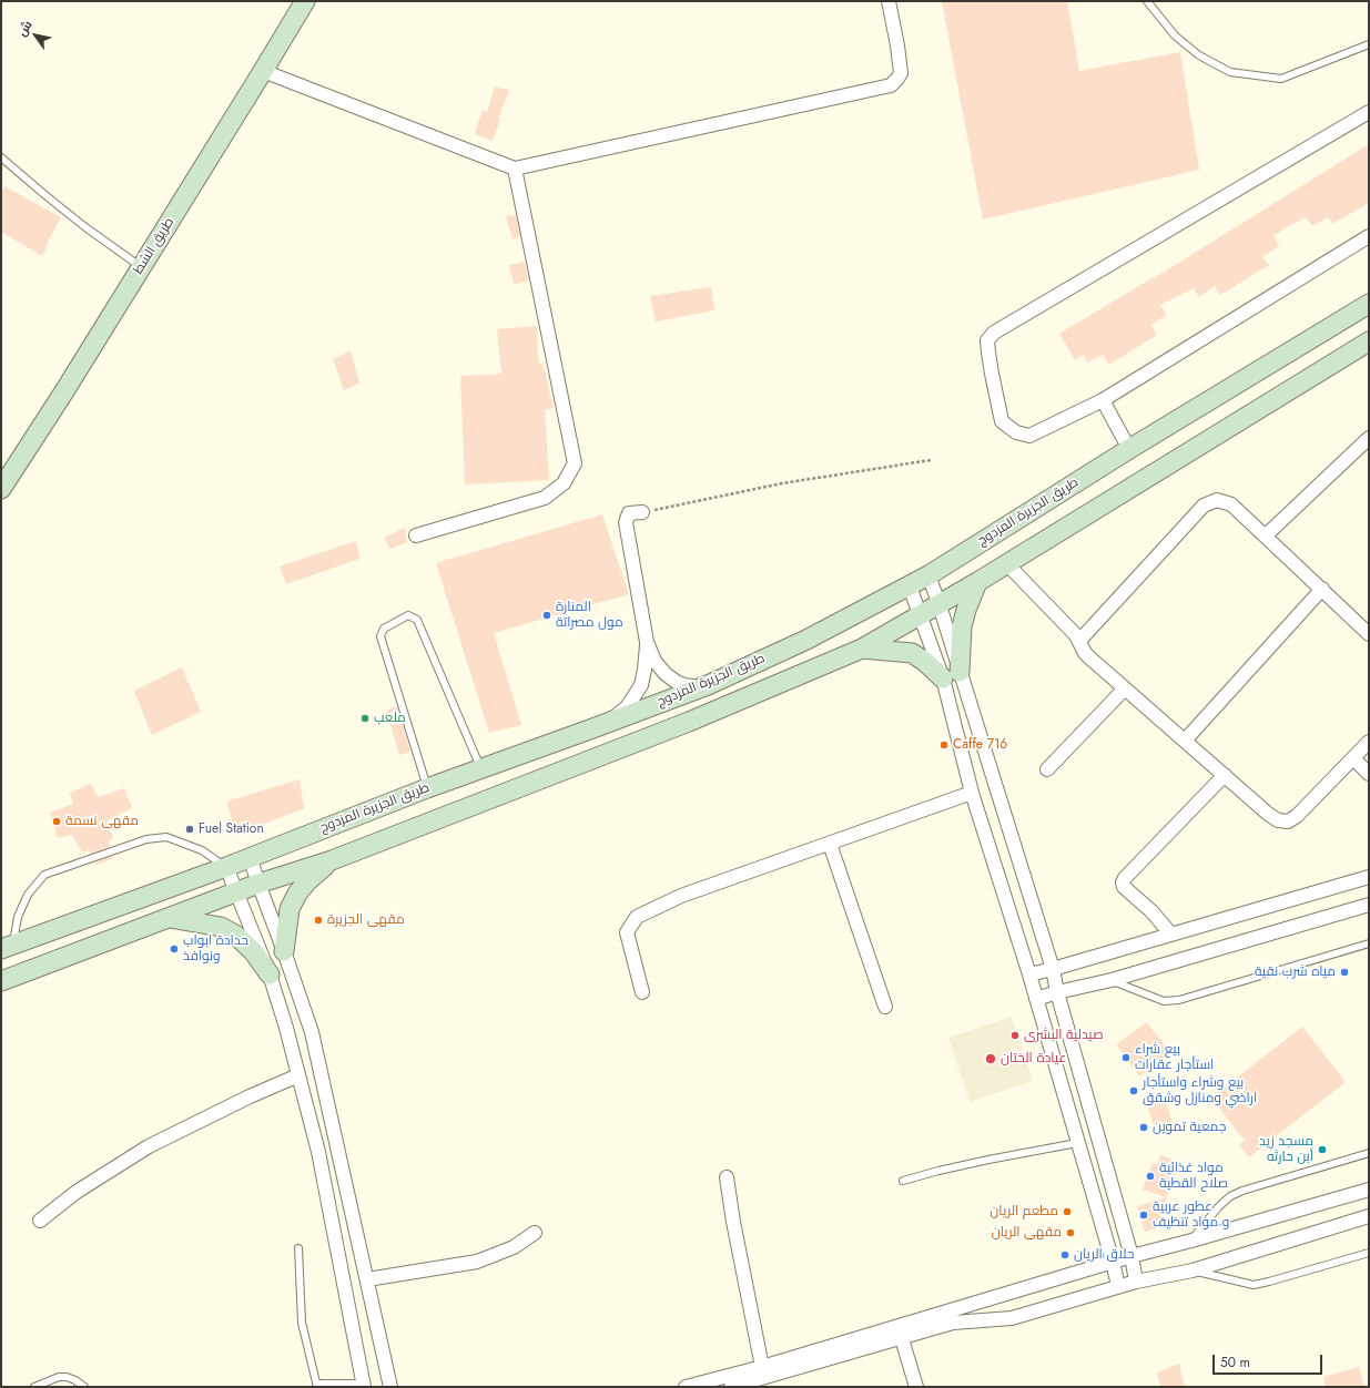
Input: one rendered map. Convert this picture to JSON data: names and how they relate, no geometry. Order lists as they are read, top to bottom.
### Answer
{
  "streets": {
    "main road": ["طريق الشط", "طريق الجزيرة المزدوج"]
  },
  "places": [
    "المنارة مول مصراتة",
    "ملعب",
    "Caffe 716",
    "مقهى نسمة",
    "Fuel Station",
    "مقهى الجزيرة",
    "حدادة ابواب ونوافذ",
    "مياه شرب نقية",
    "صيدلية البشرى",
    "بيع شراء استأجار عقارات",
    "عيادة الختان",
    "بيع وشراء واستأجار اراضي ومنازل وشقق",
    "جمعية تموين",
    "مسجد زيد أبن حارثه",
    "مواد غذائية صلاح القطية",
    "مطعم الريان",
    "عطور عربية و مواد تنظيف",
    "مقهى الريان",
    "حلاق الريان"
  ],
  "scale_bar": "50 m",
  "north": "top left"
}
